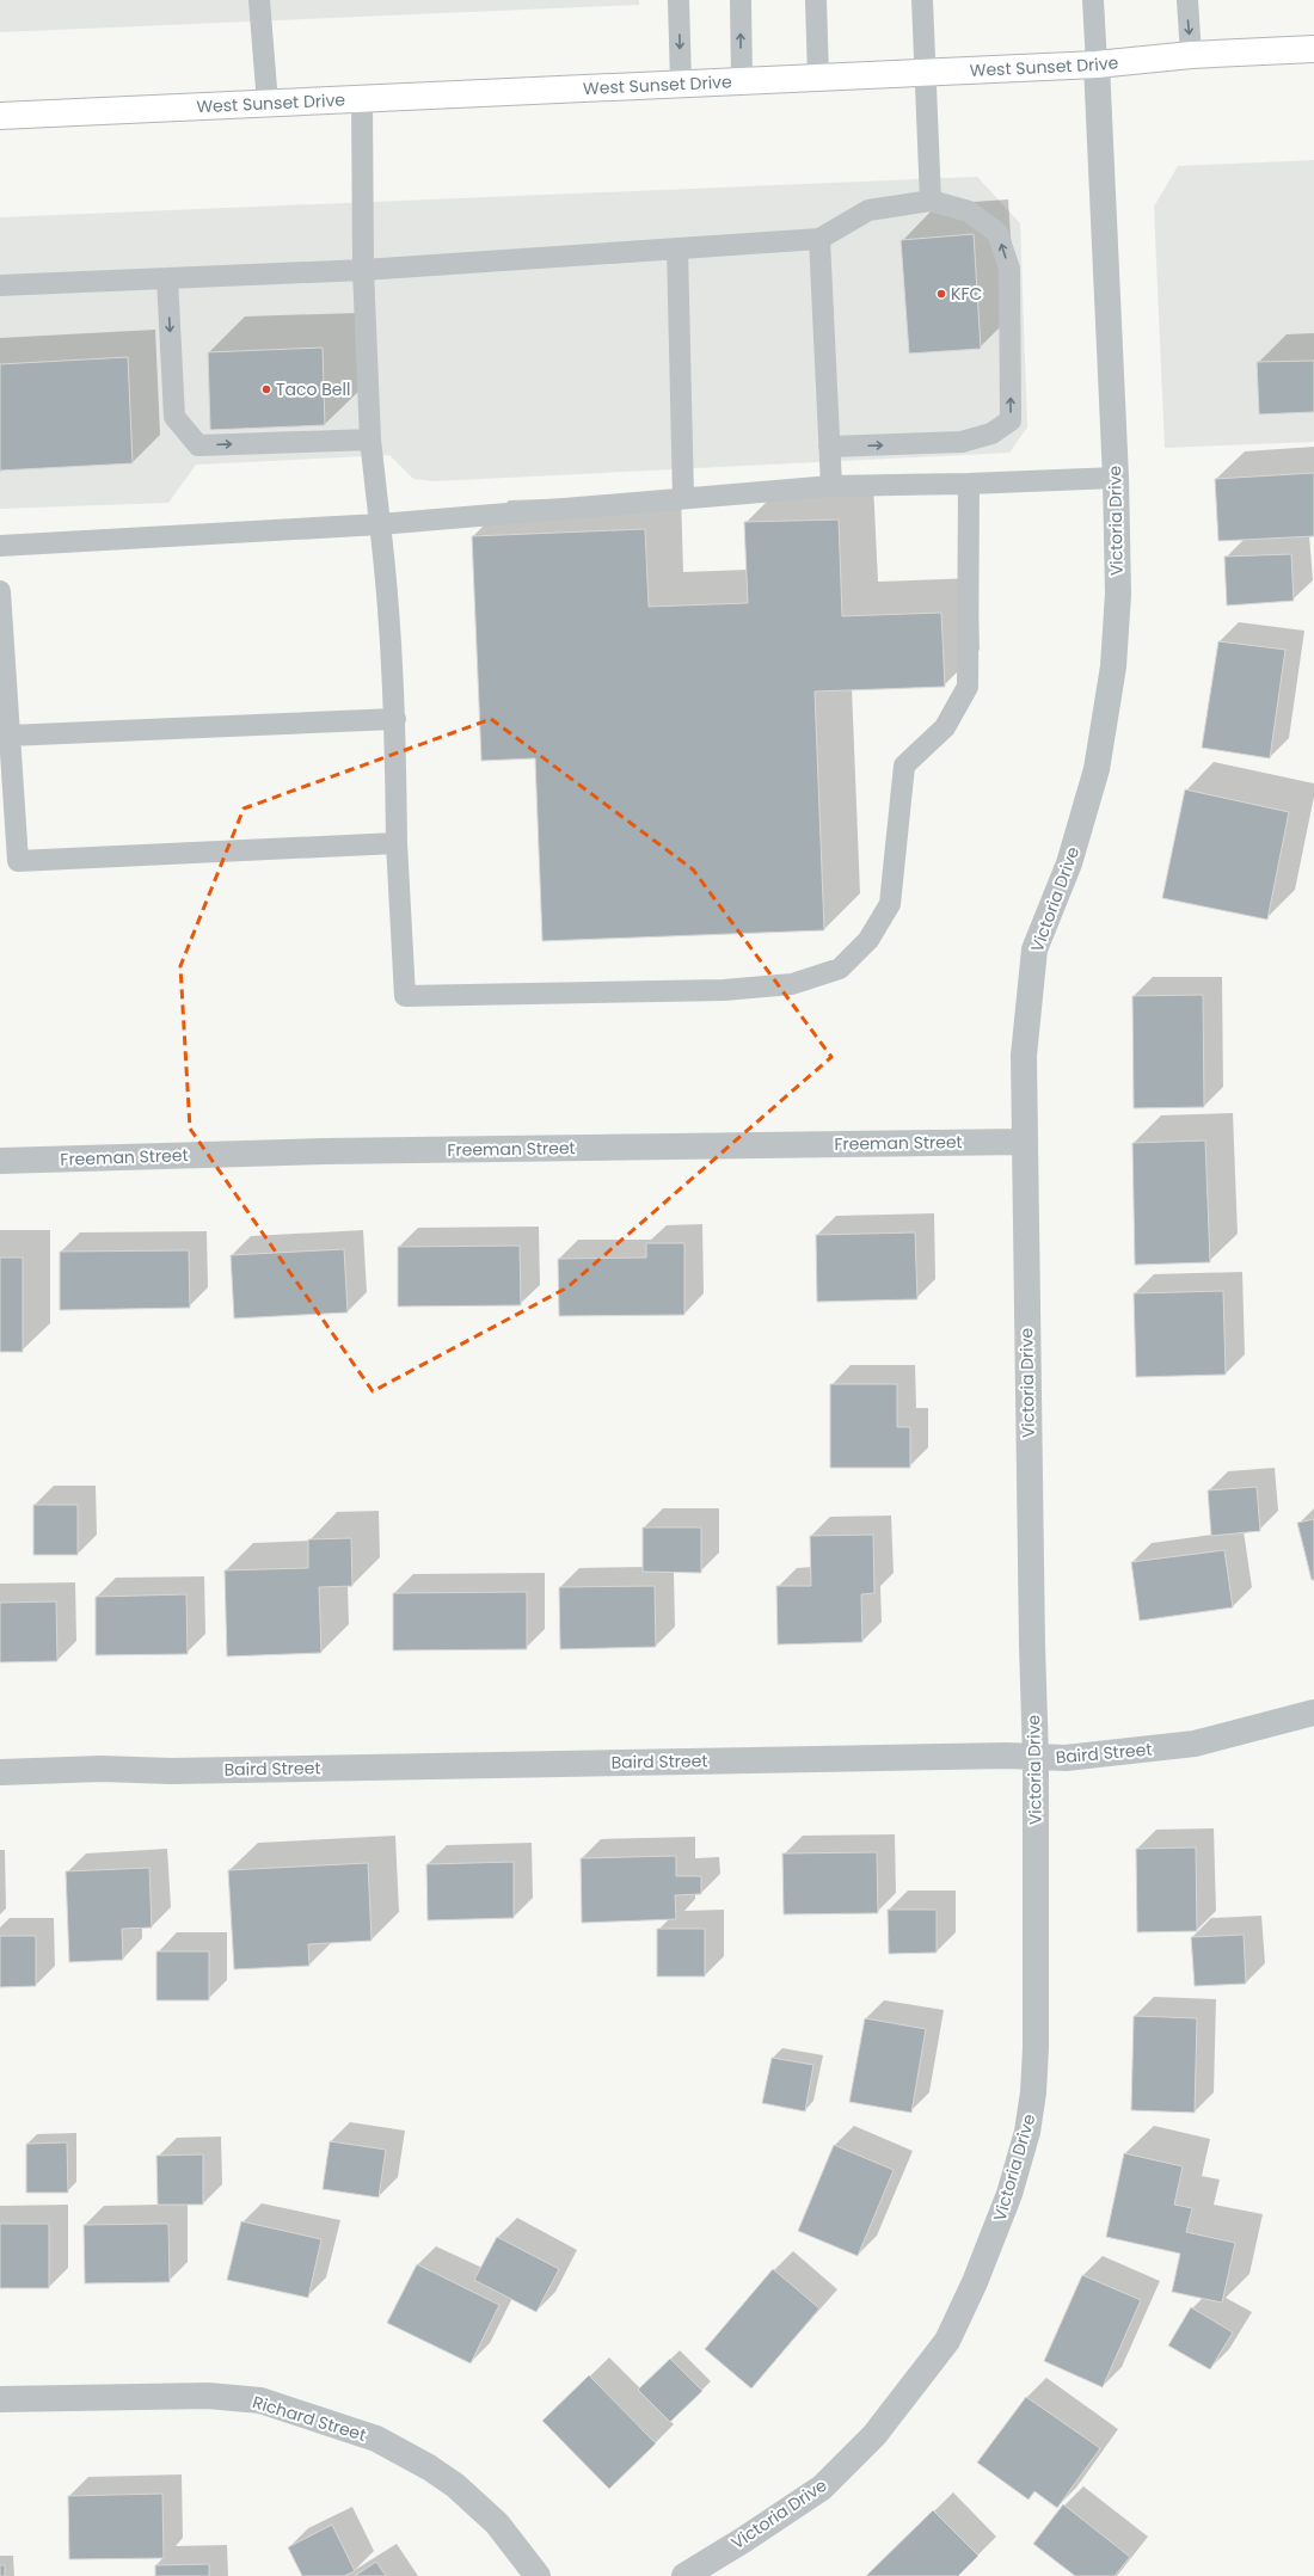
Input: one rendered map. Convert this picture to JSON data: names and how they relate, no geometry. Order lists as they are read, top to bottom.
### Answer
{
  "streets": {
    "main road": ["West Sunset Drive"],
    "street": [
      "Victoria Drive",
      "Freeman Street",
      "Baird Street",
      "Richard Street"
    ]
  },
  "crossings": [
    ["West Sunset Drive", "Victoria Drive"],
    ["Victoria Drive", "Freeman Street"],
    ["Victoria Drive", "Baird Street"]
  ],
  "places": ["KFC", "Taco Bell"]
}
